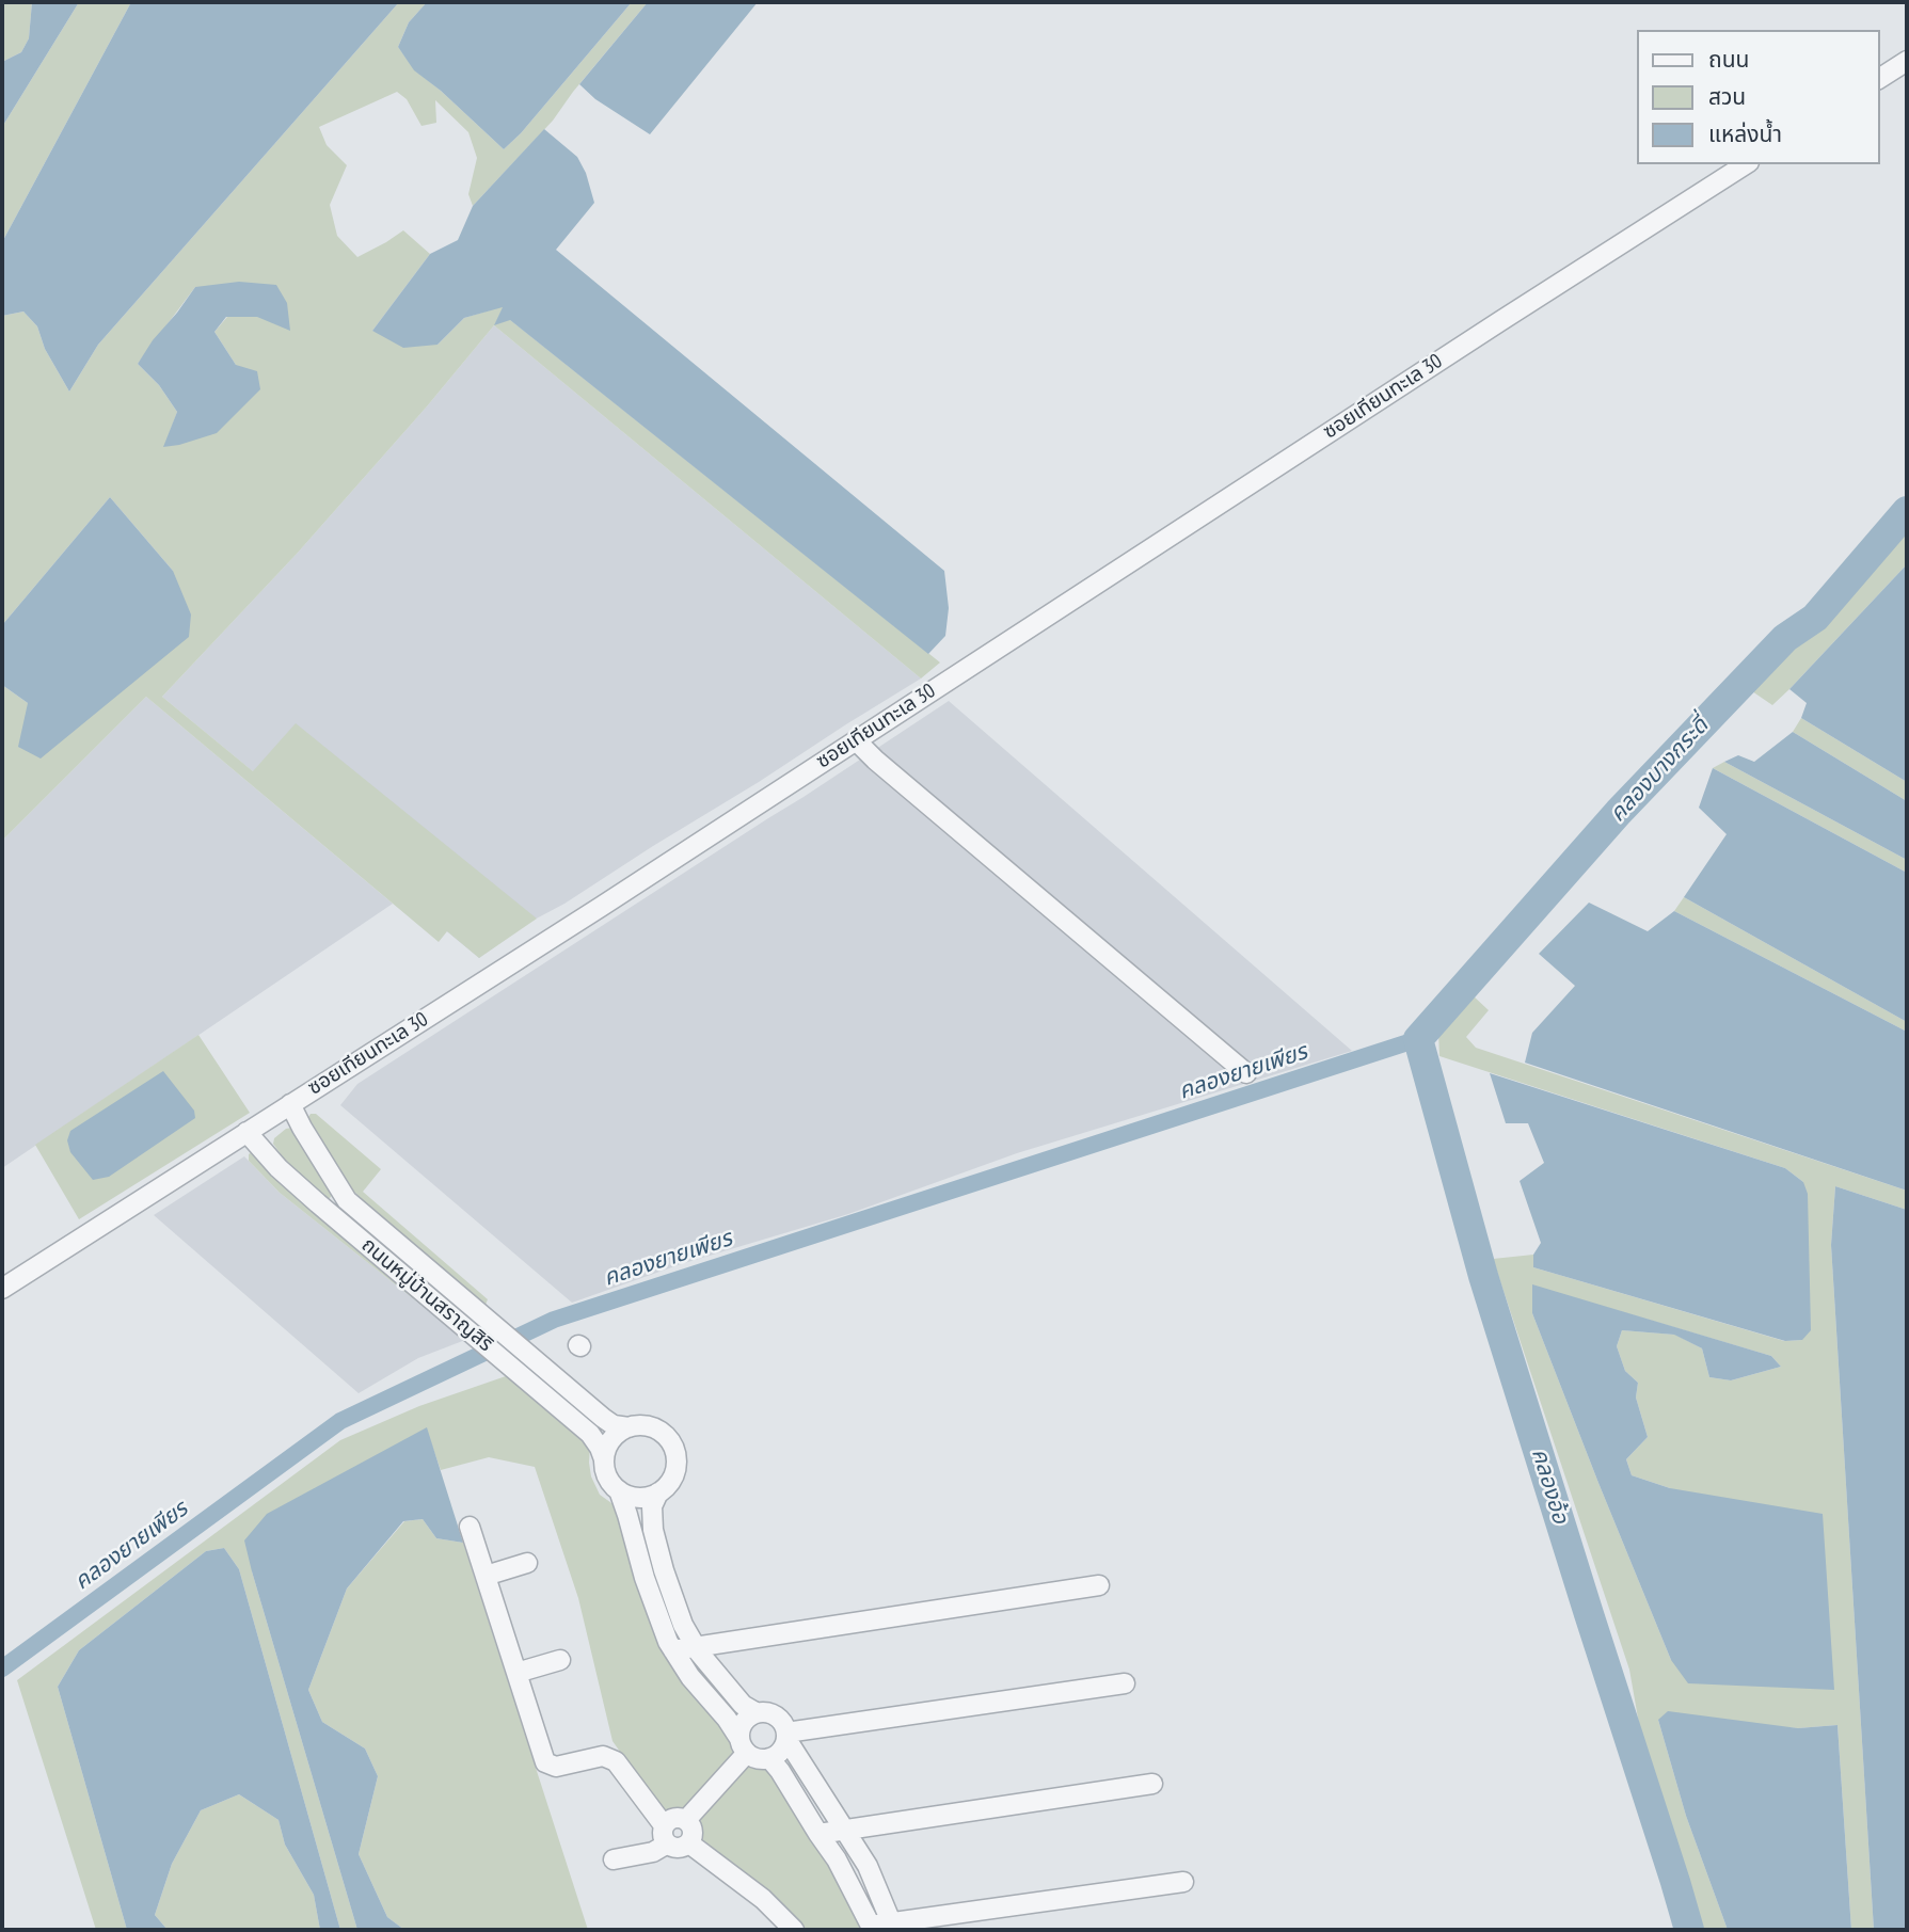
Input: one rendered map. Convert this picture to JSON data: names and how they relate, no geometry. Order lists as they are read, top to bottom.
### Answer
{
  "streets": {
    "street": ["ซอยเทียนทะเล 30", "ถนนหมู่บ้านสราญสิริ"]
  },
  "crossings": [
    ["ซอยเทียนทะเล 30", "ถนนหมู่บ้านสราญสิริ"]
  ],
  "water": ["คลองบางกระดี่", "คลองยายเพียร", "คลองอ้อ"],
  "legend": ["ถนน", "สวน", "แหล่งน้ำ"]
}
